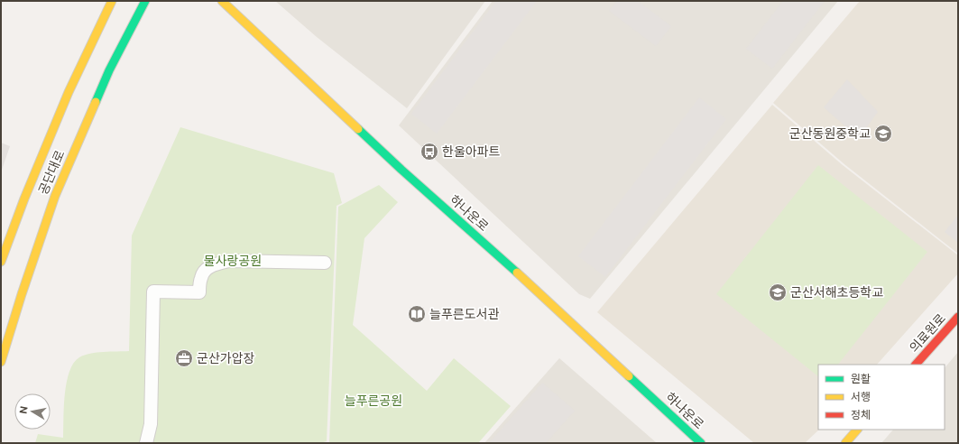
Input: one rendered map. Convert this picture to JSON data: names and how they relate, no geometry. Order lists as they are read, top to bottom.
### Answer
{
  "streets": {
    "street": ["공단대로", "하나운로", "의료원로"]
  },
  "parks": ["물사랑공원", "늘푸른공원"],
  "places": {
    "school or university": ["군산동원중학교", "군산서해초등학교"],
    "bus stop": ["한울아파트"],
    "library": ["늘푸른도서관"],
    "office": ["군산가압장"]
  },
  "legend": ["원활", "서행", "정체"],
  "north": "left"
}
